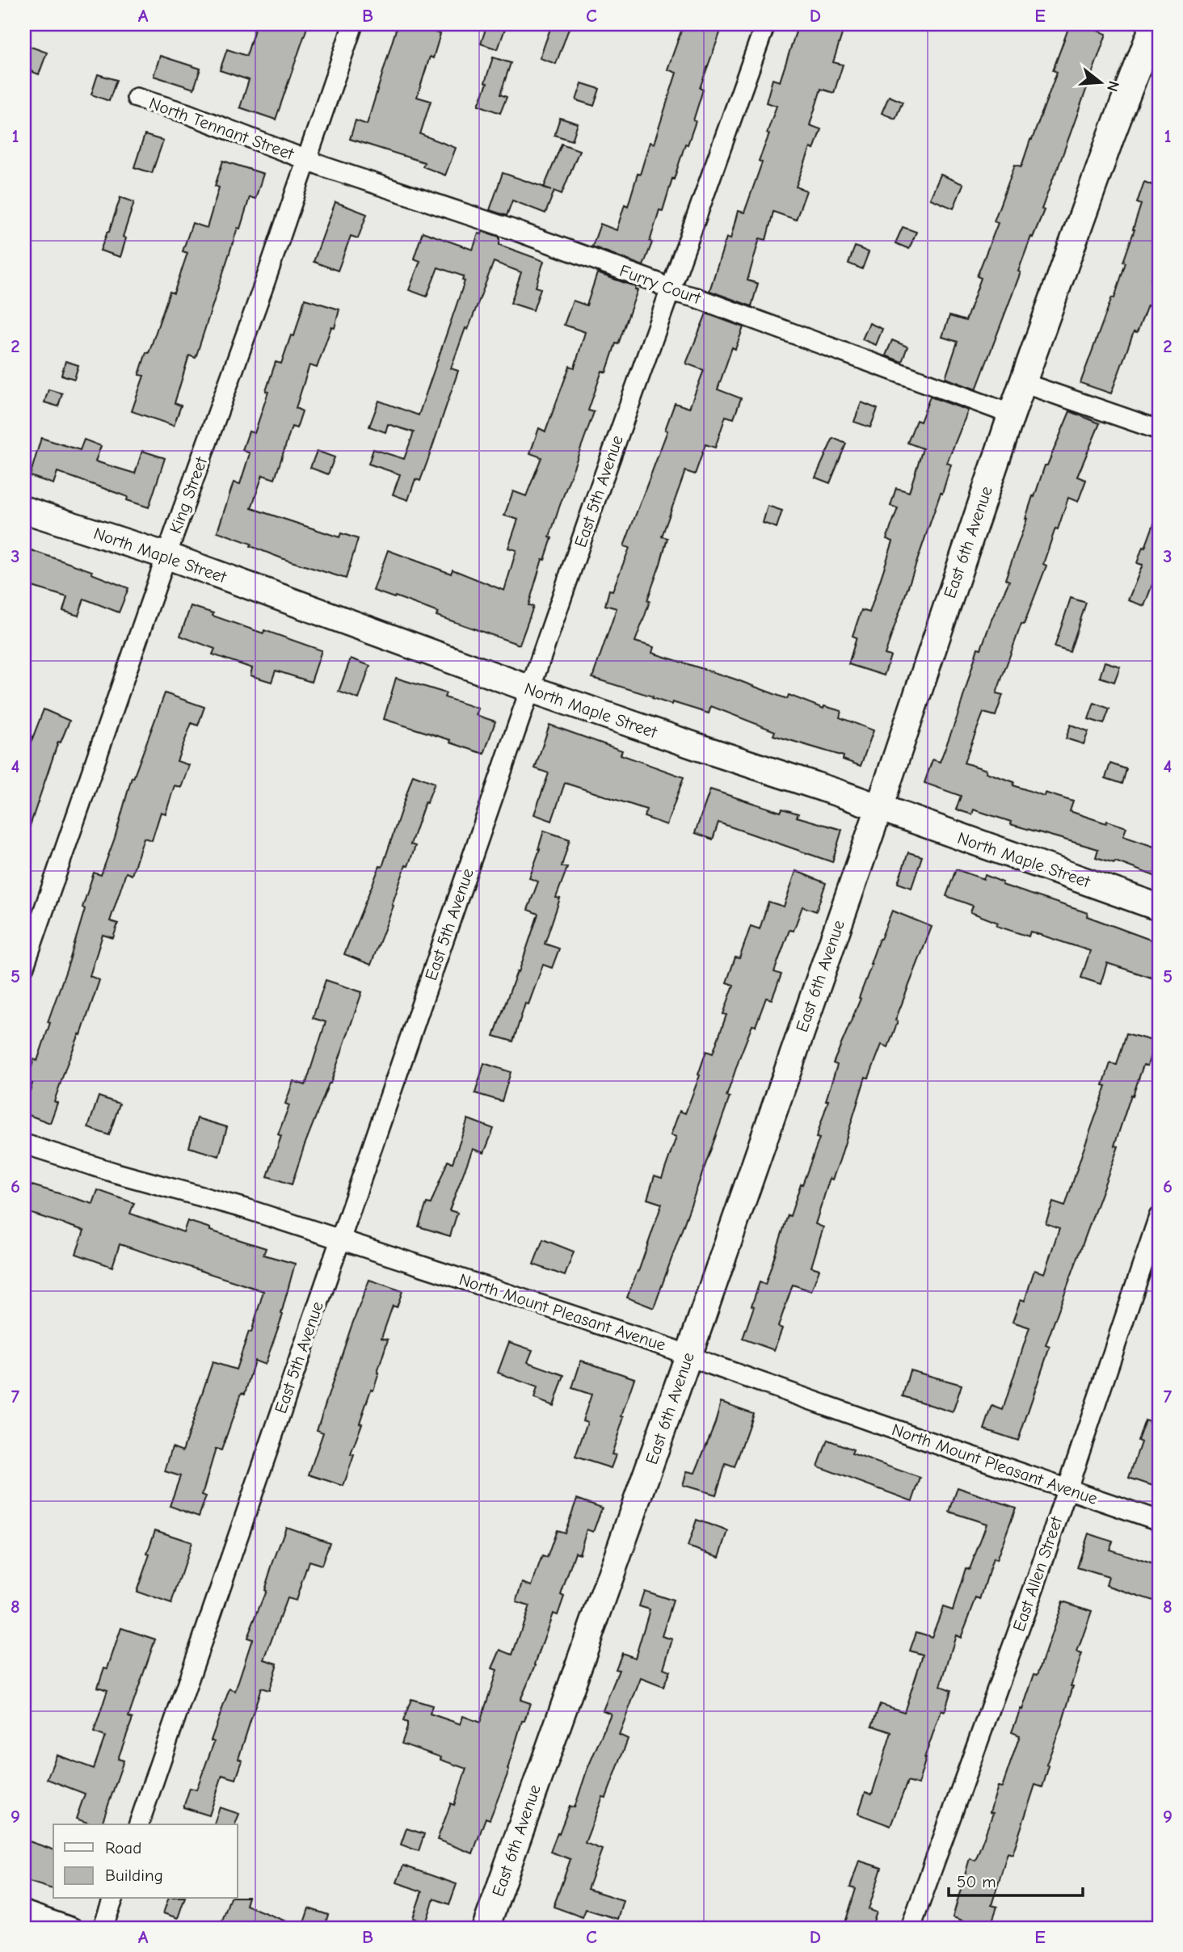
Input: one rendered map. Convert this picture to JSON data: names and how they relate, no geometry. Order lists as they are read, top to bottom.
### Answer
{
  "streets": {
    "street": [
      "North Tennant Street",
      "Furry Court",
      "East 5th Avenue",
      "King Street",
      "East 6th Avenue",
      "North Maple Street",
      "North Mount Pleasant Avenue",
      "East Allen Street"
    ]
  },
  "crossings": [
    ["North Tennant Street", "Furry Court"],
    ["North Tennant Street", "King Street"],
    ["Furry Court", "East 5th Avenue"],
    ["Furry Court", "King Street"],
    ["Furry Court", "East 6th Avenue"],
    ["East 5th Avenue", "North Maple Street"],
    ["East 5th Avenue", "North Mount Pleasant Avenue"],
    ["King Street", "North Maple Street"],
    ["East 6th Avenue", "North Maple Street"],
    ["East 6th Avenue", "North Mount Pleasant Avenue"],
    ["North Mount Pleasant Avenue", "East Allen Street"]
  ],
  "legend": ["Road", "Building"],
  "scale_bar": "50 m",
  "north": "right",
  "grid": {
    "columns": [
      "A",
      "B",
      "C",
      "D",
      "E"
    ],
    "rows": [
      "1",
      "2",
      "3",
      "4",
      "5",
      "6",
      "7",
      "8",
      "9"
    ]
  }
}
